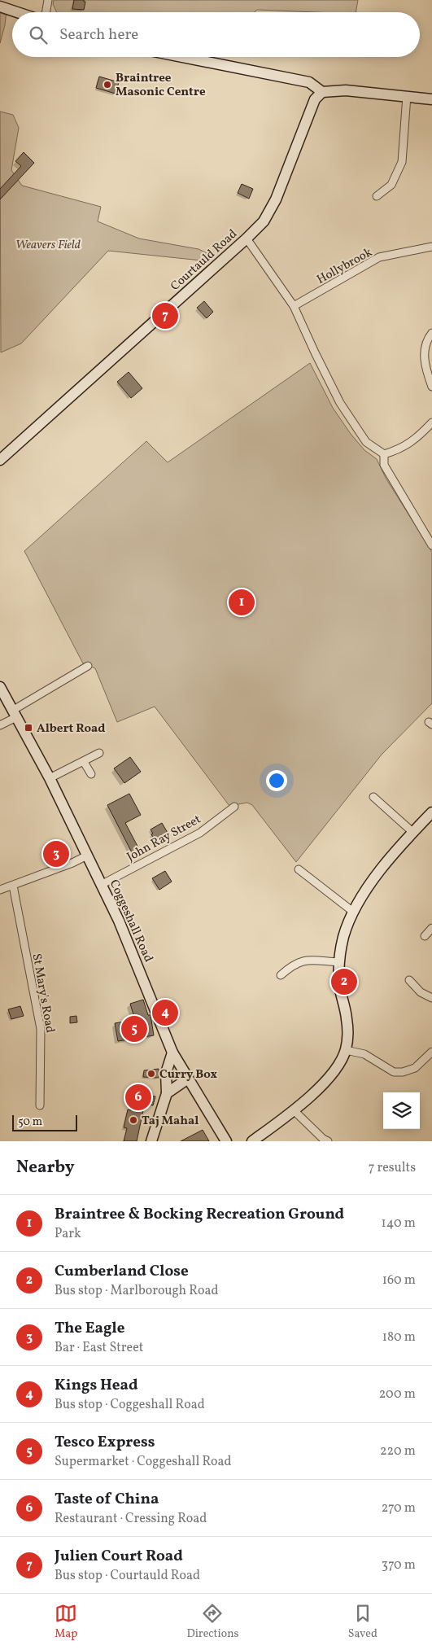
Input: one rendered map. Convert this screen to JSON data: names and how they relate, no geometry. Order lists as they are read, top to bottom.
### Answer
{
  "streets": {
    "street": [
      "Courtauld Road",
      "Hollybrook",
      "John Ray Street",
      "Coggeshall Road",
      "St Mary's Road"
    ]
  },
  "crossings": [
    ["John Ray Street", "Coggeshall Road"]
  ],
  "parks": ["Weavers Field"],
  "places": {
    "other": ["Braintree Masonic Centre", "Curry Box", "Taj Mahal"],
    "transit": ["Albert Road"]
  },
  "scale_bar": "50 m",
  "page": {
    "search": "Search here",
    "pins": [
      "7",
      "1",
      "3",
      "2",
      "4",
      "5",
      "6"
    ],
    "scale": "50 m",
    "heading": ["Nearby", "7 results"],
    "list": [
      {
        "mark": "1",
        "name": "Braintree & Bocking Recreation Ground",
        "note": "Park",
        "value": "140 m"
      },
      {
        "mark": "2",
        "name": "Cumberland Close",
        "note": "Bus stop · Marlborough Road",
        "value": "160 m"
      },
      {
        "mark": "3",
        "name": "The Eagle",
        "note": "Bar · East Street",
        "value": "180 m"
      },
      {
        "mark": "4",
        "name": "Kings Head",
        "note": "Bus stop · Coggeshall Road",
        "value": "200 m"
      },
      {
        "mark": "5",
        "name": "Tesco Express",
        "note": "Supermarket · Coggeshall Road",
        "value": "220 m"
      },
      {
        "mark": "6",
        "name": "Taste of China",
        "note": "Restaurant · Cressing Road",
        "value": "270 m"
      },
      {
        "mark": "7",
        "name": "Julien Court Road",
        "note": "Bus stop · Courtauld Road",
        "value": "370 m"
      }
    ],
    "nav": ["Map", "Directions", "Saved"]
  }
}
